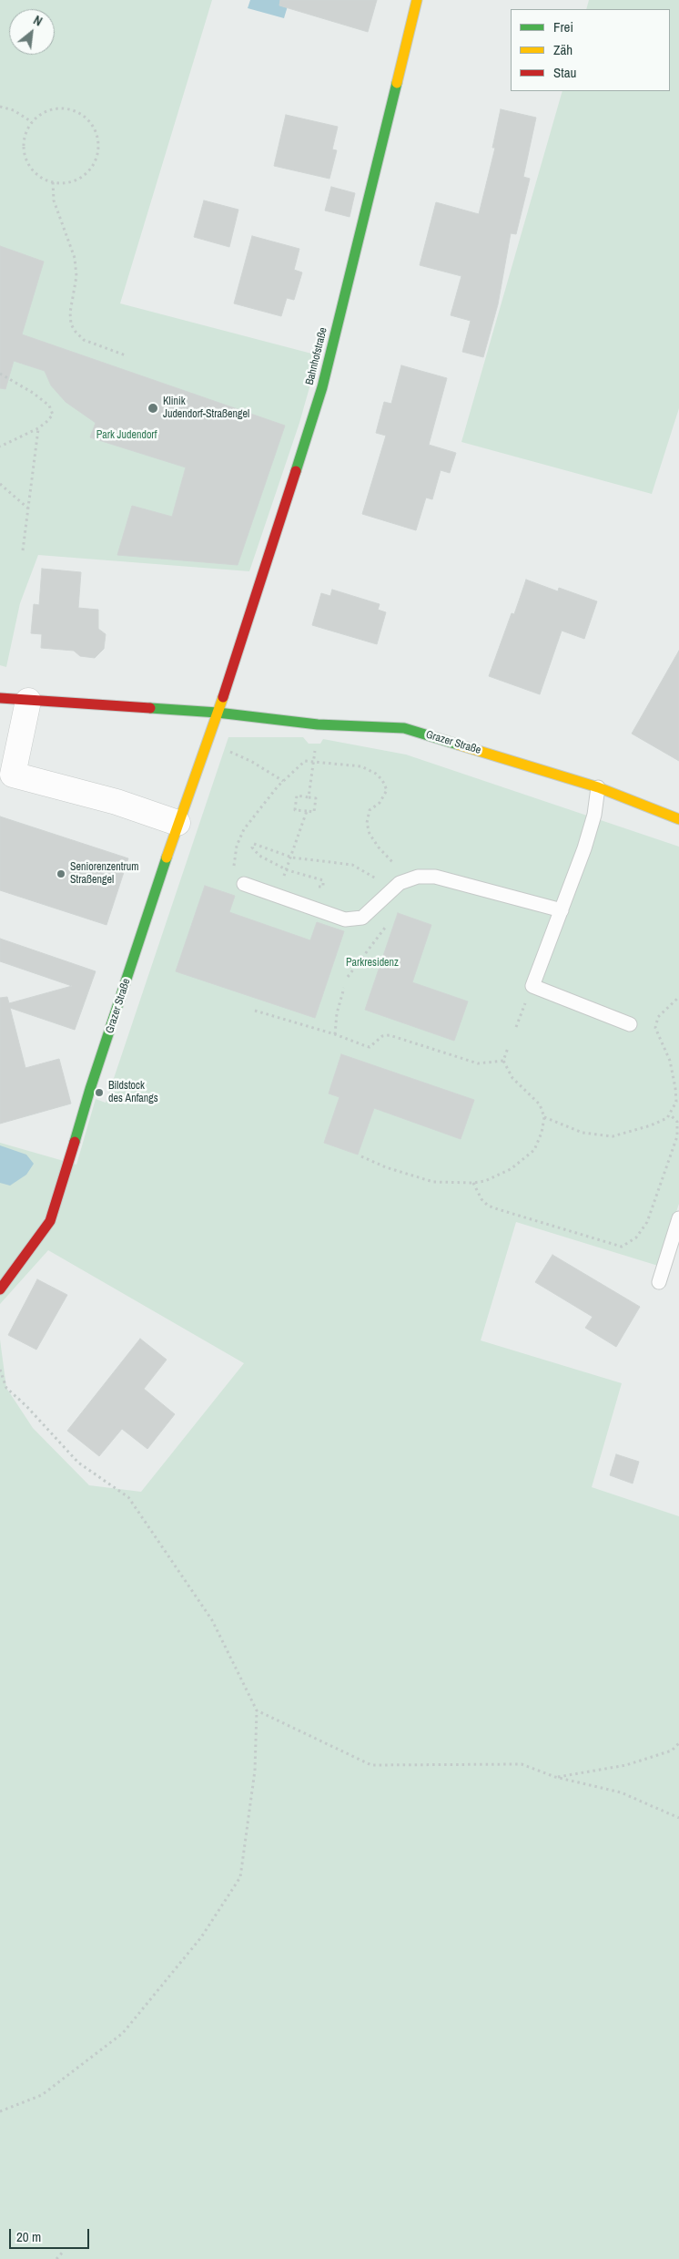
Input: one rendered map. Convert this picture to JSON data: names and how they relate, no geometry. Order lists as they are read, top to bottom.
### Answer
{
  "streets": {
    "street": ["Bahnhofstraße", "Grazer Straße"]
  },
  "crossings": [
    ["Bahnhofstraße", "Grazer Straße"]
  ],
  "parks": ["Park Judendorf", "Parkresidenz"],
  "places": ["Klinik Judendorf-Straßengel", "Seniorenzentrum Straßengel", "Bildstock des Anfangs"],
  "legend": ["Frei", "Zäh", "Stau"],
  "scale_bar": "20 m",
  "north": "top right"
}
